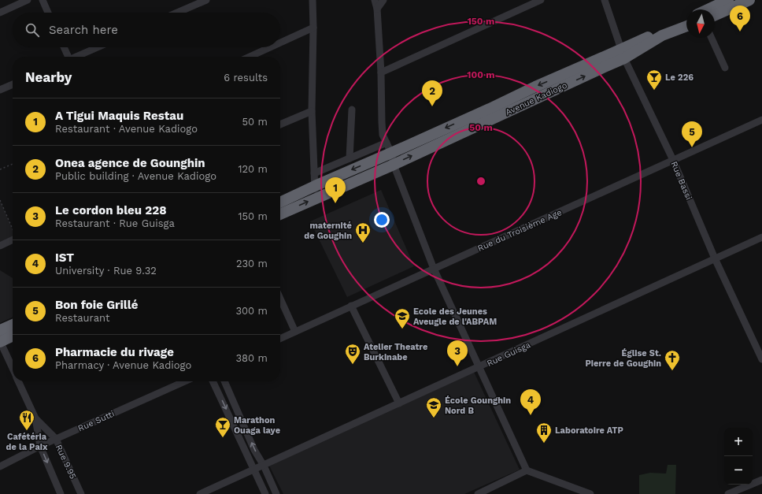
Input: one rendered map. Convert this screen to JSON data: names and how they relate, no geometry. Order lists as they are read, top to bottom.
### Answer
{
  "streets": {
    "highway": ["Avenue Kadiogo"],
    "street": [
      "Rue Bassi",
      "Rue du Troisième Age",
      "Rue Guisga",
      "Rue Sutti",
      "Rue 9.95"
    ]
  },
  "crossings": [
    ["Avenue Kadiogo", "Rue Bassi"],
    ["Rue Bassi", "Rue du Troisième Age"],
    ["Rue Bassi", "Rue Guisga"],
    ["Rue Sutti", "Rue 9.95"]
  ],
  "places": {
    "bar": ["Le 226", "Marathon Ouaga laye"],
    "hospital": ["maternité de Goughin"],
    "school or university": ["Ecole des Jeunes Aveugle de l'ABPAM", "École Gounghin Nord B"],
    "theatre": ["Atelier Theatre Burkinabe"],
    "church": ["Église St. Pierre de Goughin"],
    "restaurant": ["Cafétéria de la Paix"],
    "building": ["Laboratoire ATP"]
  },
  "north": "bottom",
  "page": {
    "pins": [
      "6",
      "2",
      "5",
      "1",
      "3",
      "4"
    ],
    "search": "Search here",
    "heading": ["Nearby", "6 results"],
    "list": [
      {
        "mark": "1",
        "name": "A Tigui Maquis Restau",
        "note": "Restaurant · Avenue Kadiogo",
        "value": "50 m"
      },
      {
        "mark": "2",
        "name": "Onea agence de Gounghin",
        "note": "Public building · Avenue Kadiogo",
        "value": "120 m"
      },
      {
        "mark": "3",
        "name": "Le cordon bleu 228",
        "note": "Restaurant · Rue Guisga",
        "value": "150 m"
      },
      {
        "mark": "4",
        "name": "IST",
        "note": "University · Rue 9.32",
        "value": "230 m"
      },
      {
        "mark": "5",
        "name": "Bon foie Grillé",
        "note": "Restaurant",
        "value": "300 m"
      },
      {
        "mark": "6",
        "name": "Pharmacie du rivage",
        "note": "Pharmacy · Avenue Kadiogo",
        "value": "380 m"
      }
    ],
    "map_buttons": ["+", "−"]
  },
  "rings": ["150 m", "100 m", "50 m"]
}
